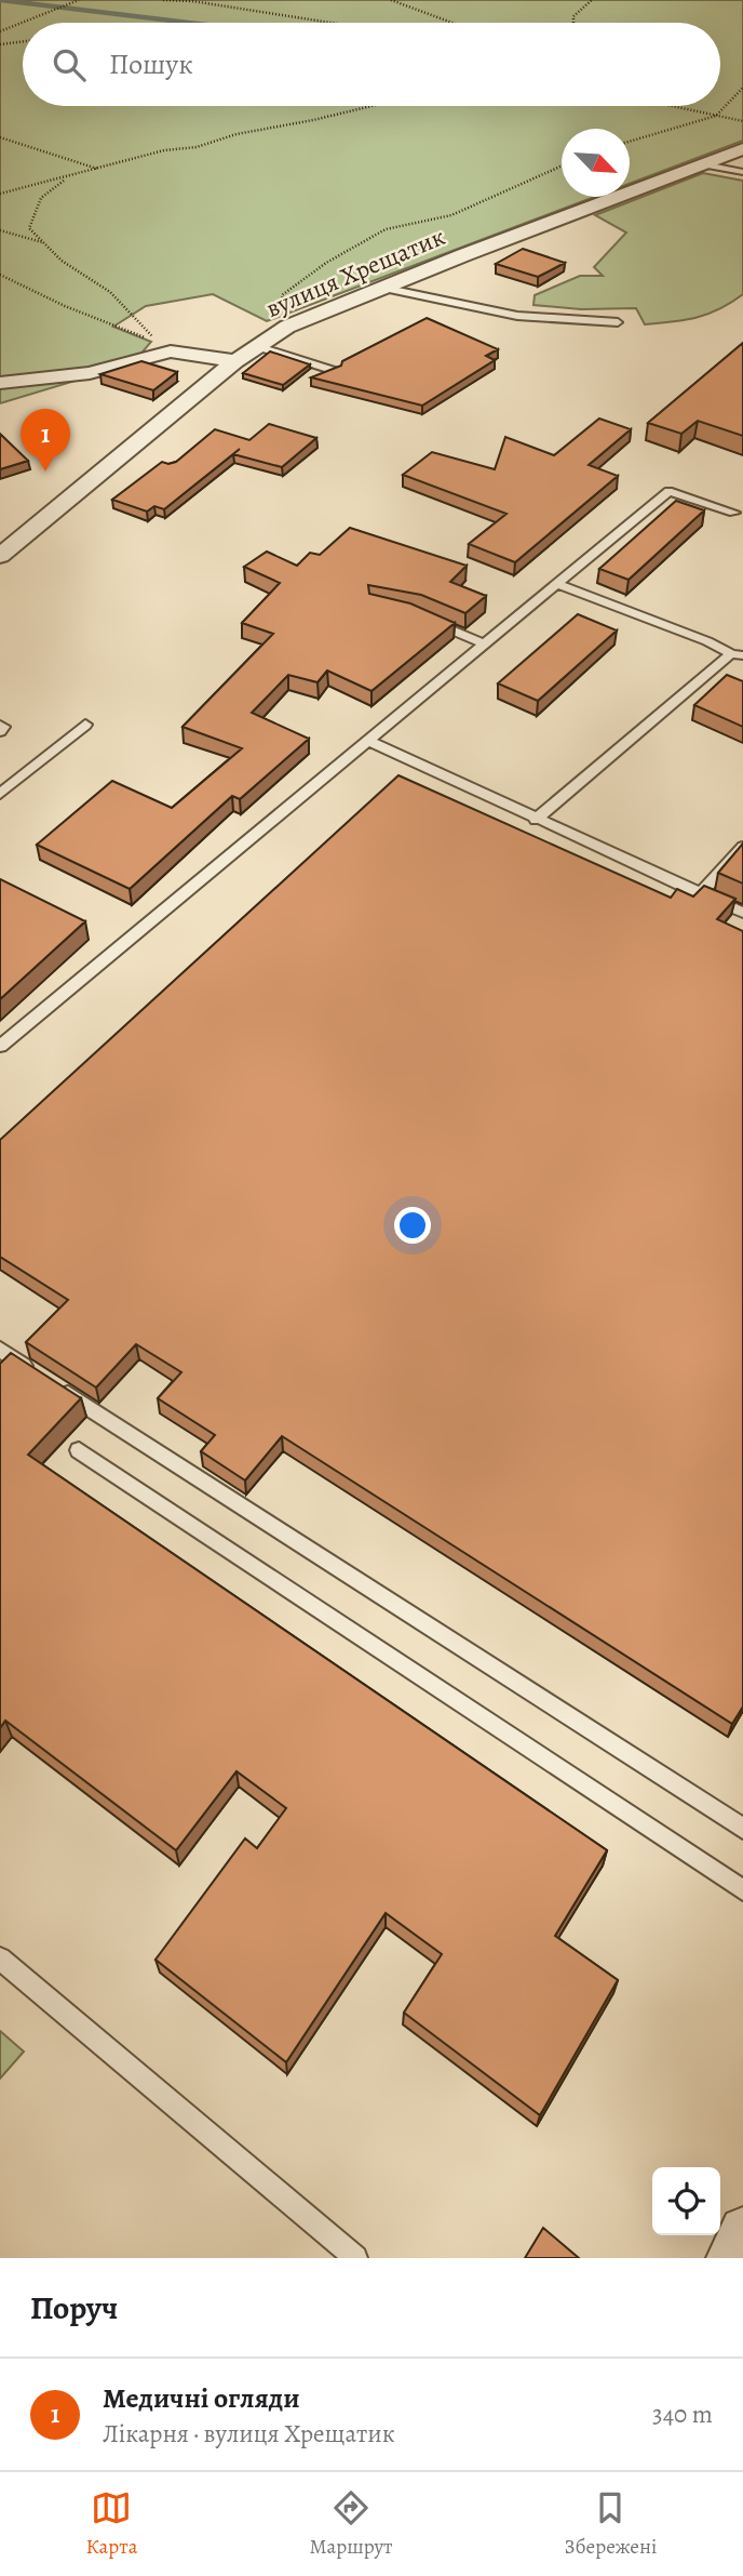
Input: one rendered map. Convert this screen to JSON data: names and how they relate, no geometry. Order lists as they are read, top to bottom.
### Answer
{
  "streets": {
    "street": ["вулиця Хрещатик"]
  },
  "north": "bottom right",
  "page": {
    "search": "Пошук",
    "pins": "1",
    "heading": "Поруч",
    "list": [
      {
        "mark": "1",
        "name": "Медичні огляди",
        "note": "Лікарня · вулиця Хрещатик",
        "value": "340 m"
      }
    ],
    "nav": ["Карта", "Маршрут", "Збережені"]
  }
}
